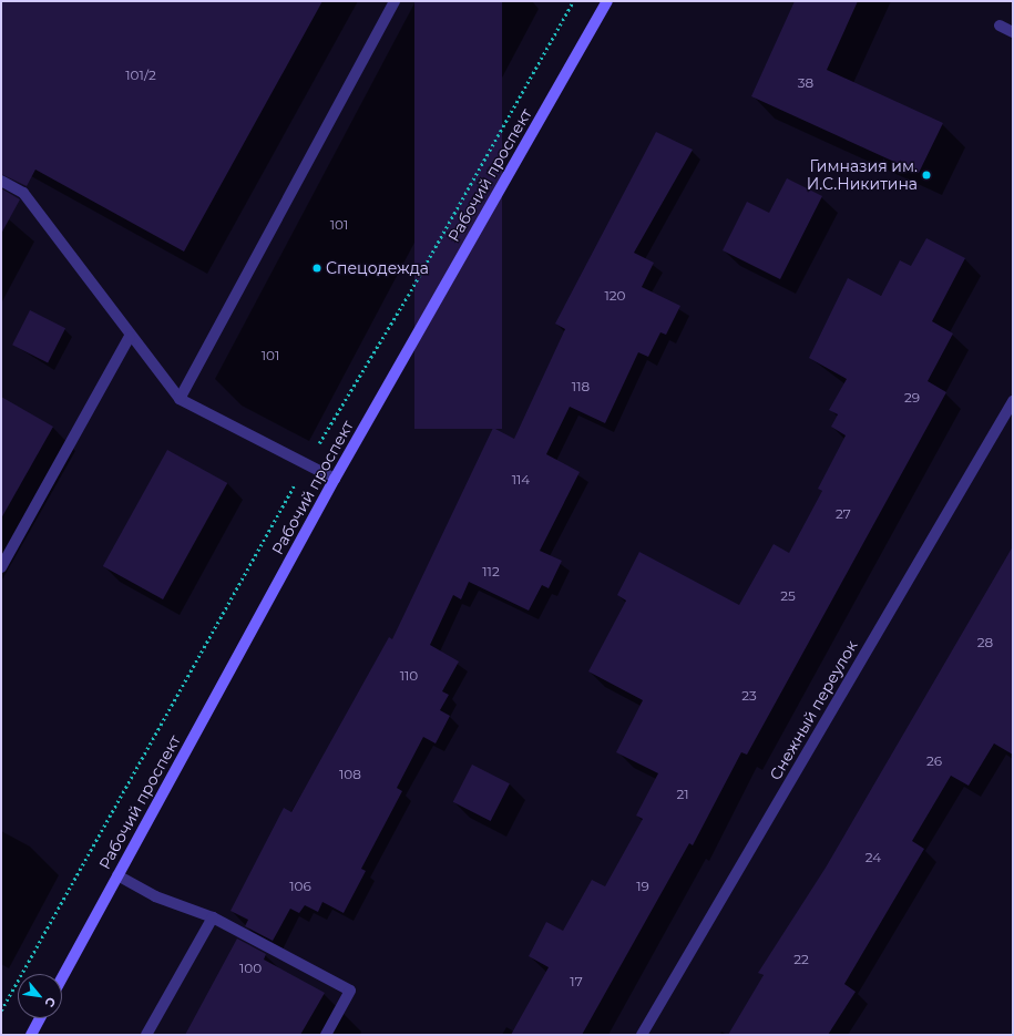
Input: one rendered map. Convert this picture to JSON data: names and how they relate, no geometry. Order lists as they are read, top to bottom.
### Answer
{
  "streets": {
    "street": ["Рабочий проспект", "Снежный переулок"]
  },
  "places": ["Гимназия им. И.С.Никитина", "Спецодежда"],
  "house_numbers": [
    "101/2",
    "38",
    "101",
    "120",
    "101",
    "118",
    "29",
    "114",
    "27",
    "112",
    "25",
    "28",
    "110",
    "23",
    "26",
    "108",
    "21",
    "24",
    "106",
    "19",
    "22",
    "100",
    "17"
  ],
  "north": "bottom right"
}
